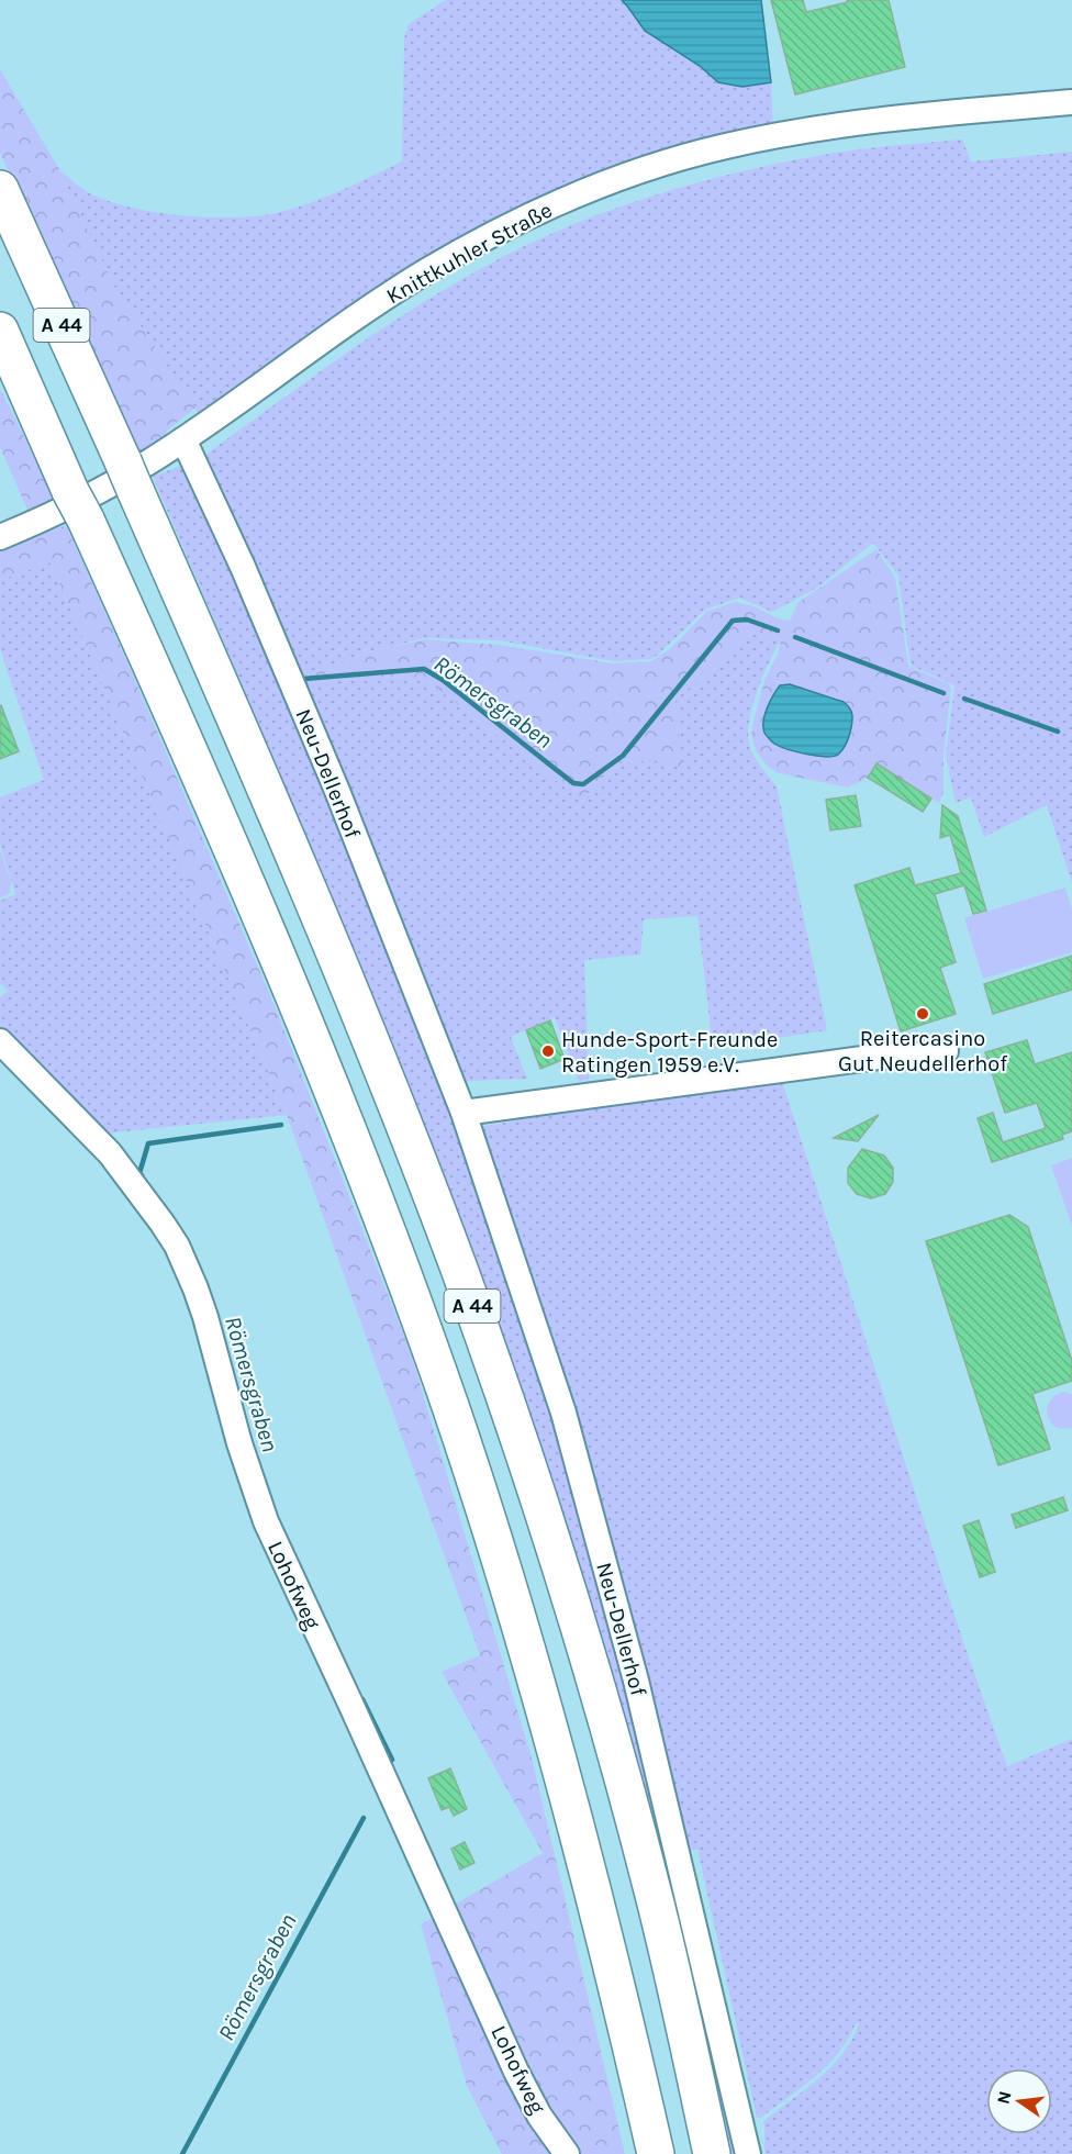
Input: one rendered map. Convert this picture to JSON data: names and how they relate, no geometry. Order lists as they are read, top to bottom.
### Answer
{
  "streets": {
    "highway": ["A 44"],
    "street": ["Knittkuhler Straße", "Neu-Dellerhof", "Lohofweg"]
  },
  "crossings": [
    ["Knittkuhler Straße", "Neu-Dellerhof"]
  ],
  "water": ["Römersgraben"],
  "places": ["Reitercasino Gut Neudellerhof", "Hunde-Sport-Freunde Ratingen 1959 e.V."],
  "north": "left"
}
